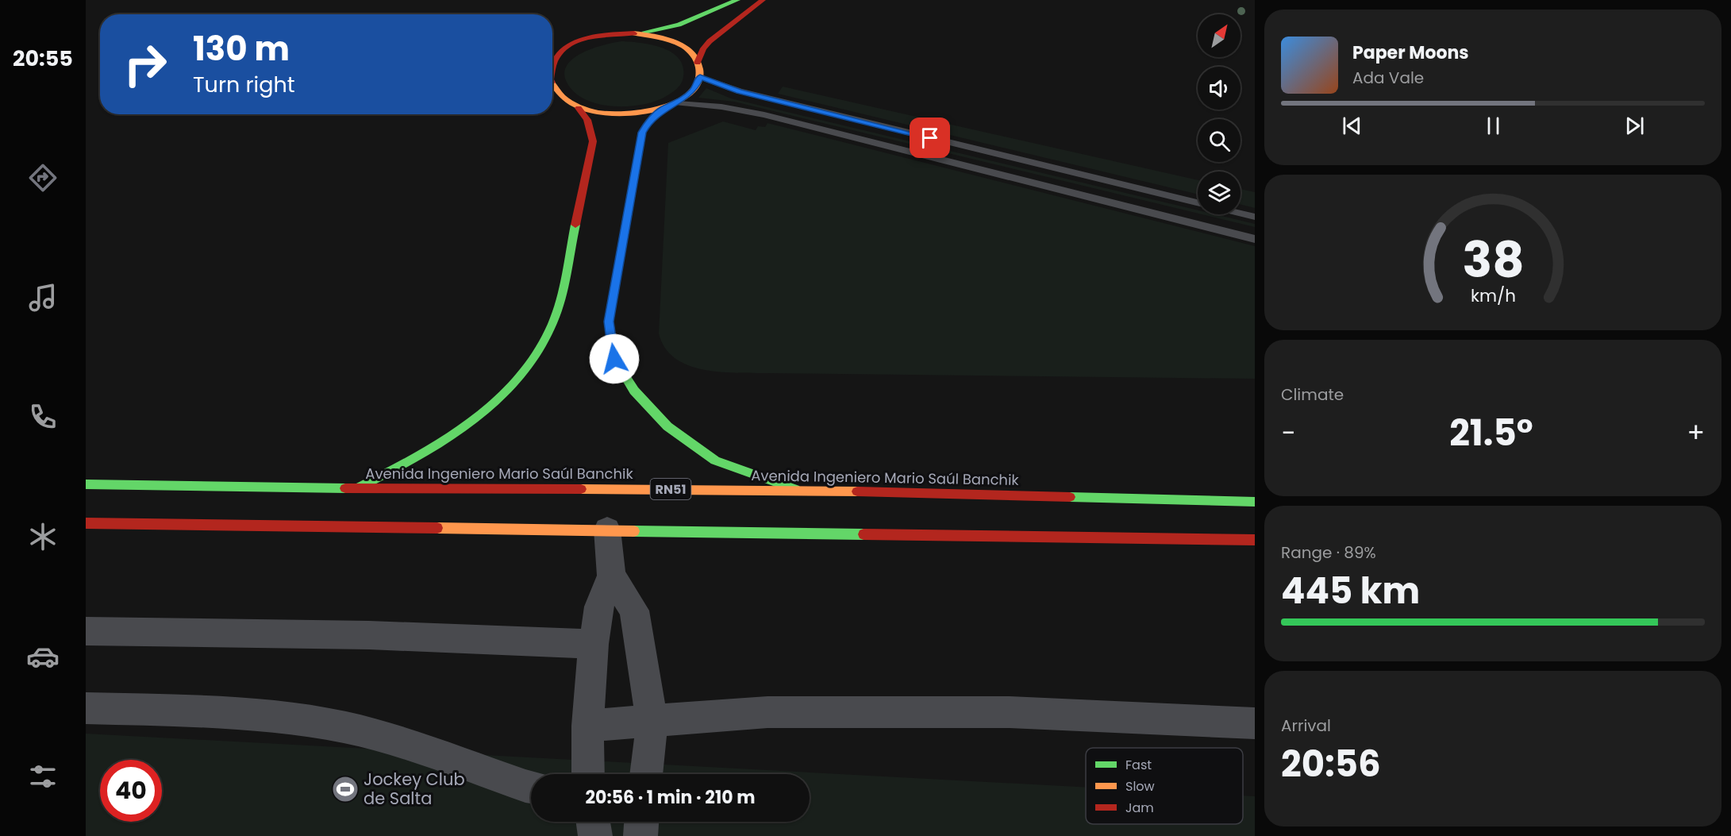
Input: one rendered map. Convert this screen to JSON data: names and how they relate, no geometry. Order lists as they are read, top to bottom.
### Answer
{
  "streets": {
    "main road": ["Avenida Ingeniero Mario Saúl Banchik", "RN51"]
  },
  "places": {
    "sports": ["Jockey Club de Salta"]
  },
  "legend": ["Fast", "Slow", "Jam"],
  "north": "top right",
  "page": {
    "tabs": "20:55",
    "turn": ["130 m", "Turn right"],
    "song": ["Paper Moons", "Ada Vale"],
    "tile": [
      "Climate",
      ["Range · 89%", "445 km"],
      ["Arrival", "20:56"]
    ],
    "heat": ["−", "21.5°", "+"],
    "limit": "40",
    "trip": "20:56 · 1 min · 210 m",
    "gauge": ["38", "km/h"]
  }
}
